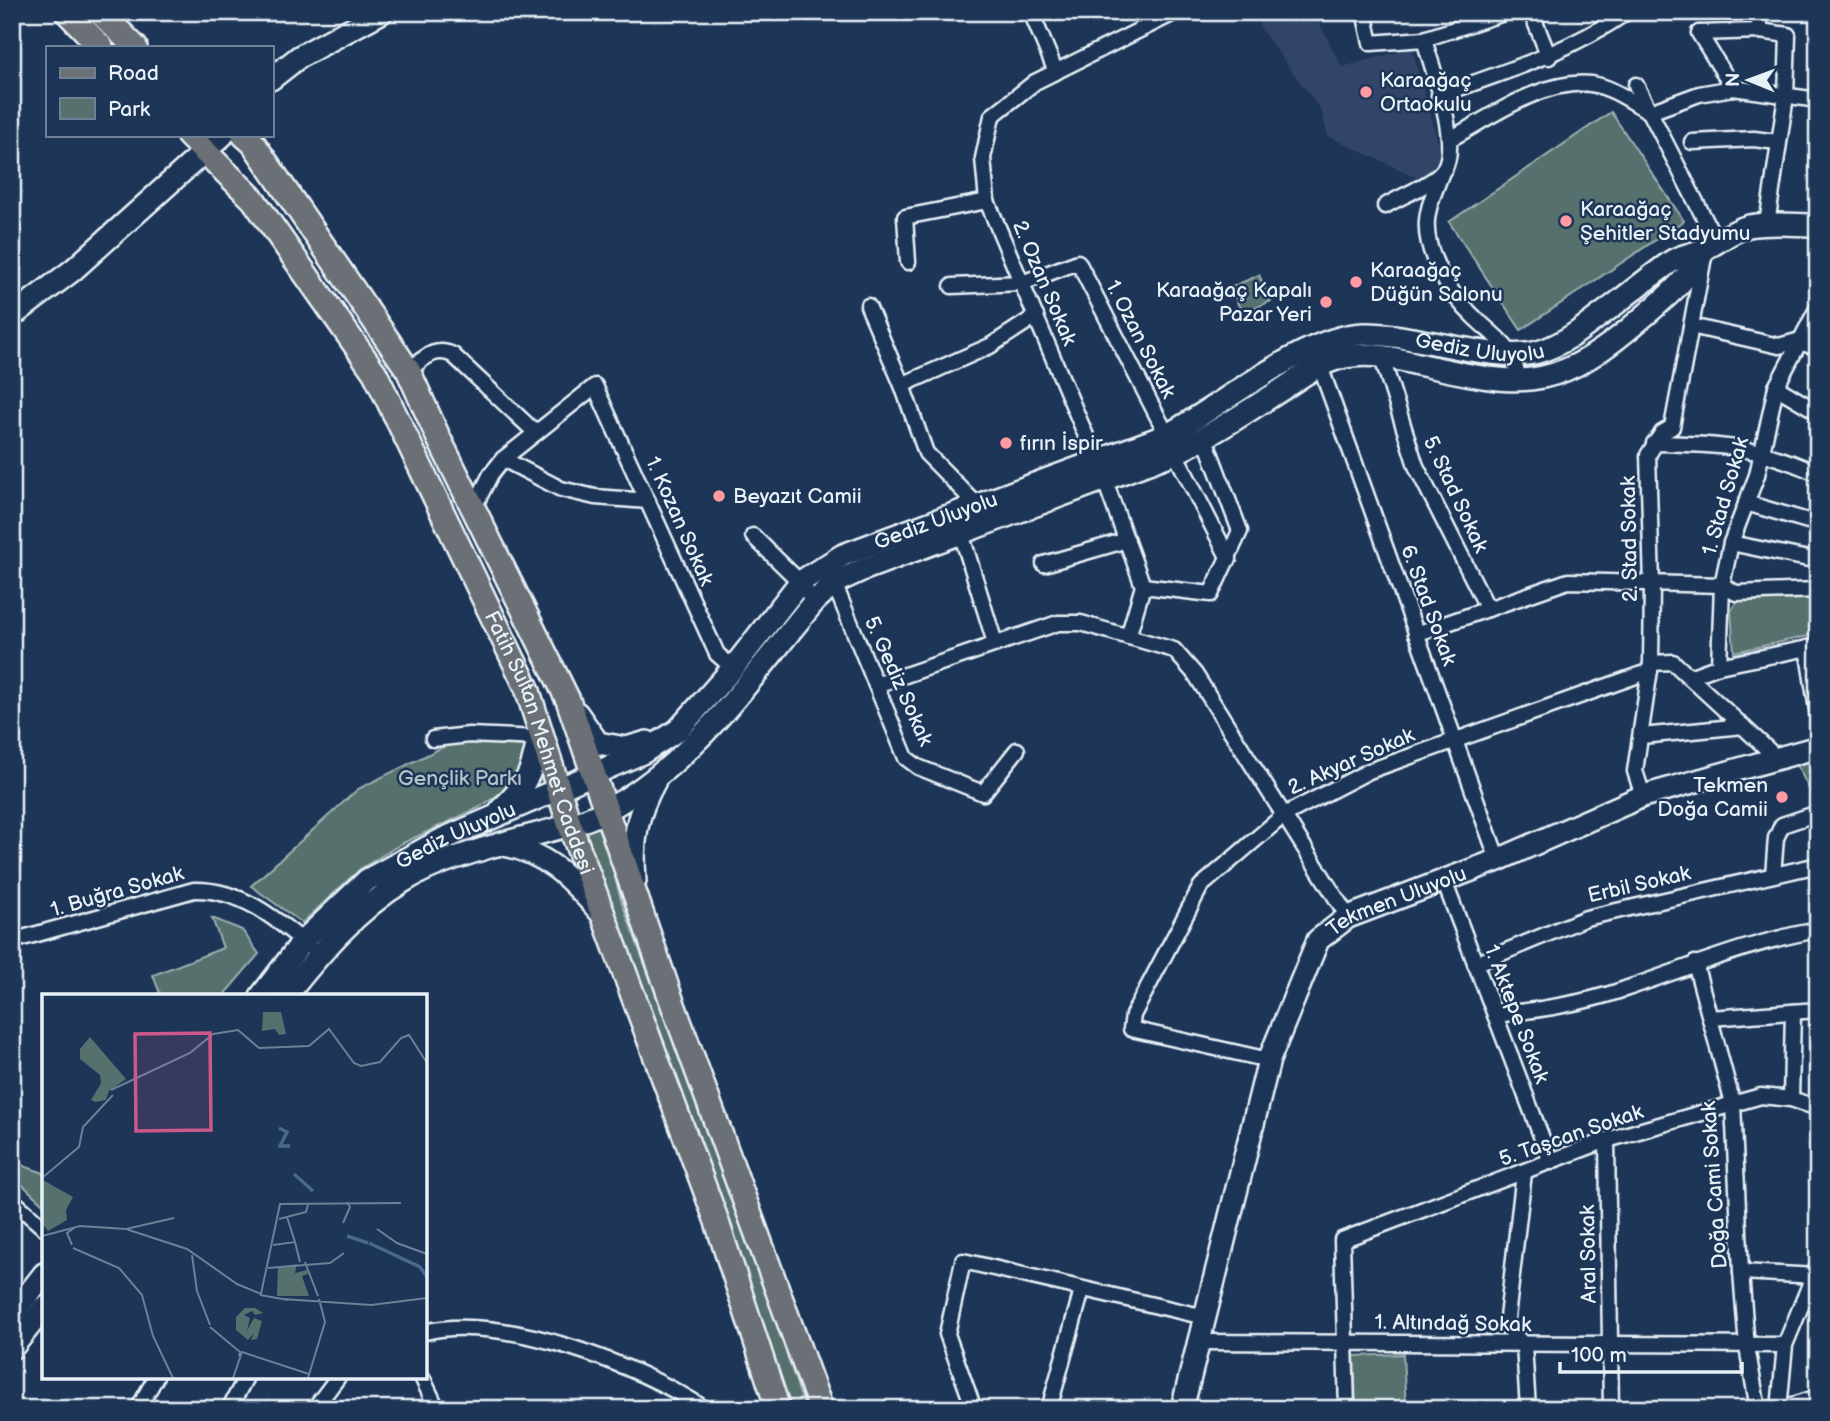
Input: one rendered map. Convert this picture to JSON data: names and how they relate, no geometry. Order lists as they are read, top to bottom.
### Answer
{
  "streets": {
    "main road": ["Fatih Sultan Mehmet Caddesi"],
    "street": [
      "2. Ozan Sokak",
      "1. Ozan Sokak",
      "Gediz Uluyolu",
      "5. Stad Sokak",
      "1. Stad Sokak",
      "1. Kozan Sokak",
      "2. Stad Sokak",
      "6. Stad Sokak",
      "5. Gediz Sokak",
      "2. Akyar Sokak",
      "Erbil Sokak",
      "1. Buğra Sokak",
      "Tekmen Uluyolu",
      "1. Aktepe Sokak",
      "5. Taşcan Sokak",
      "Doğa Cami Sokak",
      "Aral Sokak",
      "1. Altındağ Sokak"
    ]
  },
  "crossings": [
    ["2. Ozan Sokak", "1. Ozan Sokak"],
    ["2. Ozan Sokak", "Gediz Uluyolu"],
    ["1. Ozan Sokak", "Gediz Uluyolu"],
    ["Gediz Uluyolu", "5. Stad Sokak"],
    ["Gediz Uluyolu", "1. Kozan Sokak"],
    ["Gediz Uluyolu", "2. Stad Sokak"],
    ["Gediz Uluyolu", "6. Stad Sokak"],
    ["Gediz Uluyolu", "5. Gediz Sokak"],
    ["Gediz Uluyolu", "Fatih Sultan Mehmet Caddesi"],
    ["Gediz Uluyolu", "1. Buğra Sokak"],
    ["2. Stad Sokak", "2. Akyar Sokak"],
    ["2. Stad Sokak", "Tekmen Uluyolu"],
    ["6. Stad Sokak", "2. Akyar Sokak"],
    ["6. Stad Sokak", "Tekmen Uluyolu"],
    ["2. Akyar Sokak", "Tekmen Uluyolu"],
    ["Erbil Sokak", "1. Aktepe Sokak"],
    ["Tekmen Uluyolu", "1. Aktepe Sokak"],
    ["Tekmen Uluyolu", "1. Altındağ Sokak"],
    ["1. Aktepe Sokak", "5. Taşcan Sokak"],
    ["5. Taşcan Sokak", "Doğa Cami Sokak"],
    ["5. Taşcan Sokak", "Aral Sokak"],
    ["5. Taşcan Sokak", "1. Altındağ Sokak"],
    ["Doğa Cami Sokak", "1. Altındağ Sokak"],
    ["Aral Sokak", "1. Altındağ Sokak"]
  ],
  "parks": ["Gençlik Parkı"],
  "places": [
    "Karaağaç Ortaokulu",
    "Karaağaç Şehitler Stadyumu",
    "Karaağaç Düğün Salonu",
    "Karaağaç Kapalı Pazar Yeri",
    "fırın İspir",
    "Beyazıt Camii",
    "Tekmen Doğa Camii"
  ],
  "legend": ["Road", "Park"],
  "scale_bar": "100 m",
  "north": "left"
}
